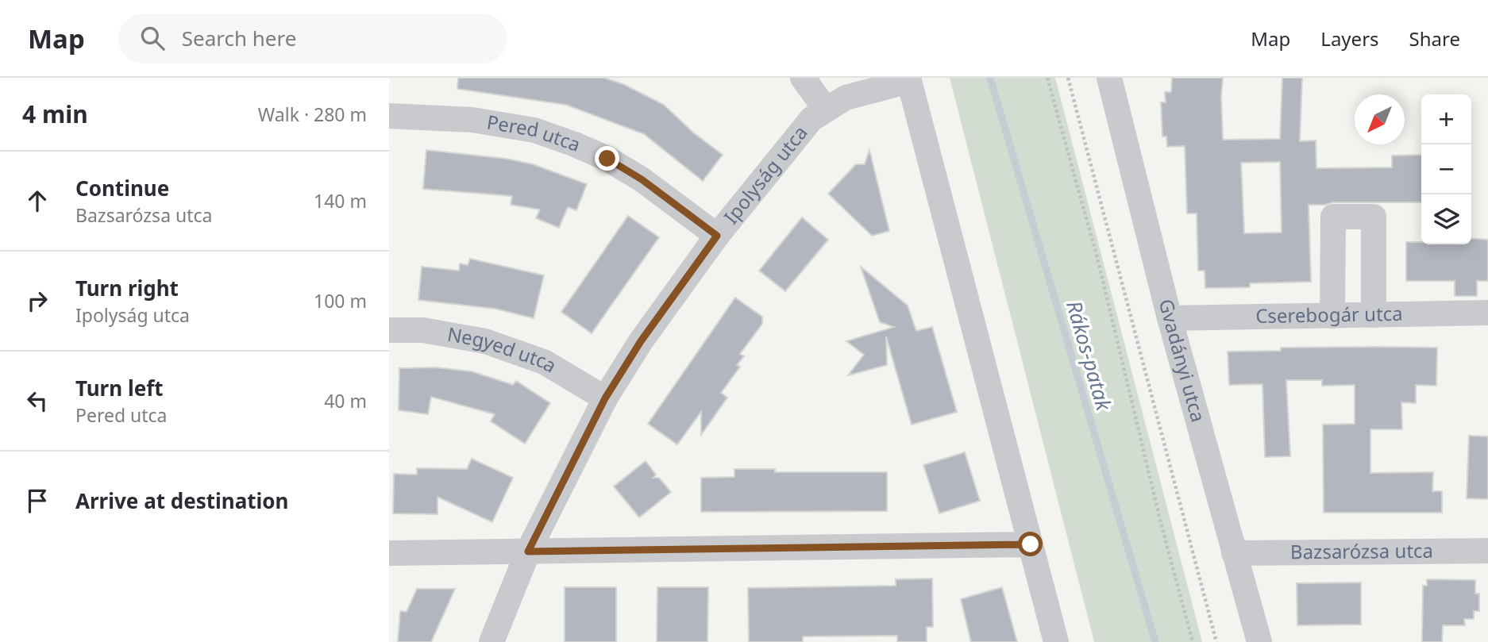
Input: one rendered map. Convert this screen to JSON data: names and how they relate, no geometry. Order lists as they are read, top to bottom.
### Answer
{
  "streets": {
    "street": [
      "Pered utca",
      "Ipolyság utca",
      "Cserebogár utca",
      "Negyed utca",
      "Gvadányi utca",
      "Bazsarózsa utca"
    ]
  },
  "crossings": [
    ["Pered utca", "Ipolyság utca"],
    ["Ipolyság utca", "Negyed utca"],
    ["Cserebogár utca", "Gvadányi utca"],
    ["Gvadányi utca", "Bazsarózsa utca"]
  ],
  "water": ["Rákos-patak"],
  "north": "bottom left",
  "page": {
    "header": "Map",
    "search": "Search here",
    "nav": ["Map", "Layers", "Share"],
    "heading": ["4 min", "Walk · 280 m"],
    "map_buttons": ["+", "−"],
    "list": [
      ["Continue", "Bazsarózsa utca", "140 m"],
      ["Turn right", "Ipolyság utca", "100 m"],
      ["Turn left", "Pered utca", "40 m"],
      "Arrive at destination"
    ]
  }
}
